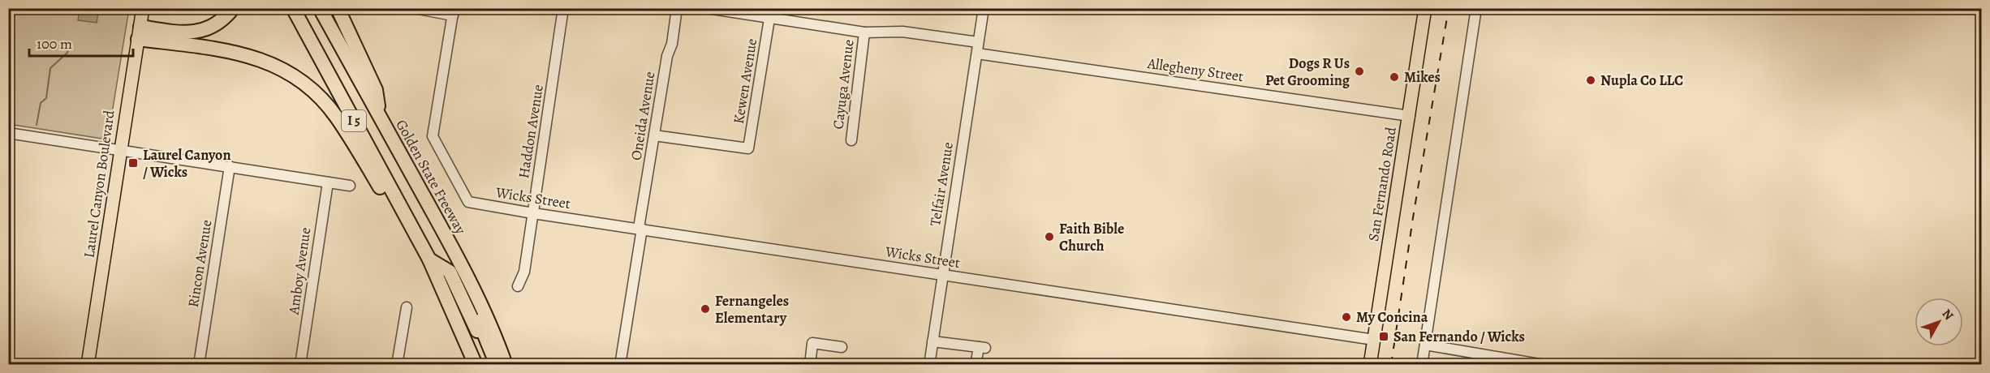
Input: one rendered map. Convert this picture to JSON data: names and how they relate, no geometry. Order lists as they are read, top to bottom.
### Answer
{
  "streets": {
    "highway": ["I 5", "Golden State Freeway"],
    "main road": ["Laurel Canyon Boulevard", "San Fernando Road"],
    "street": [
      "Allegheny Street",
      "Kewen Avenue",
      "Cayuga Avenue",
      "Oneida Avenue",
      "Haddon Avenue",
      "Telfair Avenue",
      "Wicks Street",
      "Rincon Avenue",
      "Amboy Avenue"
    ]
  },
  "crossings": [
    ["Allegheny Street", "Telfair Avenue"],
    ["Allegheny Street", "San Fernando Road"],
    ["Kewen Avenue", "Oneida Avenue"],
    ["Oneida Avenue", "Wicks Street"],
    ["Haddon Avenue", "Wicks Street"],
    ["Telfair Avenue", "Wicks Street"],
    ["San Fernando Road", "Wicks Street"]
  ],
  "places": {
    "other": [
      "Dogs R Us Pet Grooming",
      "Mikes",
      "Nupla Co LLC",
      "Faith Bible Church",
      "Fernangeles Elementary",
      "My Concina"
    ],
    "transit": ["Laurel Canyon / Wicks", "San Fernando / Wicks"]
  },
  "scale_bar": "100 m",
  "north": "top right"
}
